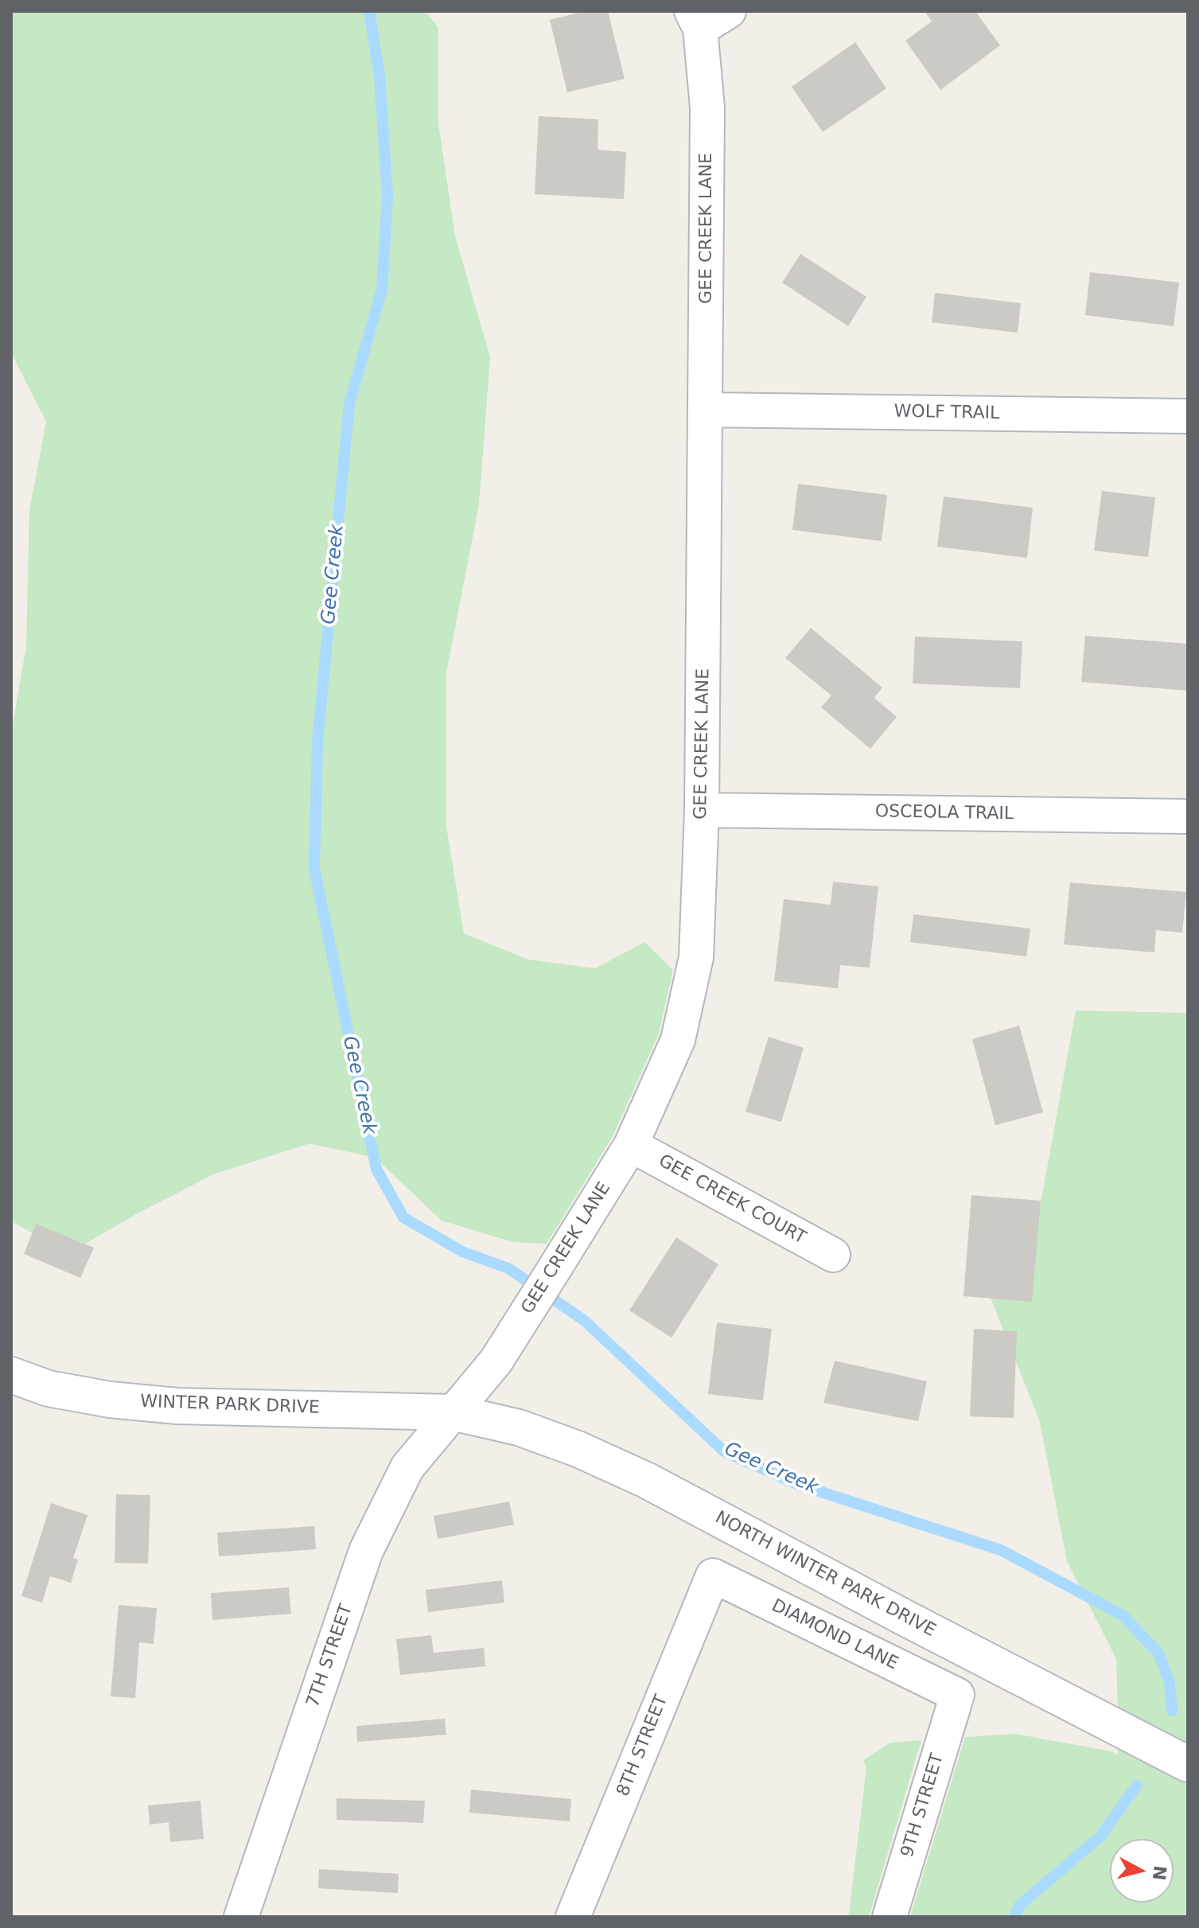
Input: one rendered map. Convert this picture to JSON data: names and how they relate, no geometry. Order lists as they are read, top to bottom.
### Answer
{
  "streets": {
    "street": [
      "GEE CREEK LANE",
      "WOLF TRAIL",
      "OSCEOLA TRAIL",
      "GEE CREEK COURT",
      "WINTER PARK DRIVE",
      "NORTH WINTER PARK DRIVE",
      "DIAMOND LANE",
      "7TH STREET",
      "8TH STREET",
      "9TH STREET"
    ]
  },
  "crossings": [
    ["GEE CREEK LANE", "WOLF TRAIL"],
    ["GEE CREEK LANE", "OSCEOLA TRAIL"],
    ["GEE CREEK LANE", "GEE CREEK COURT"],
    ["GEE CREEK LANE", "WINTER PARK DRIVE"],
    ["GEE CREEK LANE", "NORTH WINTER PARK DRIVE"],
    ["GEE CREEK LANE", "7TH STREET"],
    ["WINTER PARK DRIVE", "NORTH WINTER PARK DRIVE"],
    ["WINTER PARK DRIVE", "7TH STREET"],
    ["NORTH WINTER PARK DRIVE", "7TH STREET"],
    ["DIAMOND LANE", "8TH STREET"],
    ["DIAMOND LANE", "9TH STREET"]
  ],
  "water": ["Gee Creek"],
  "north": "right"
}
